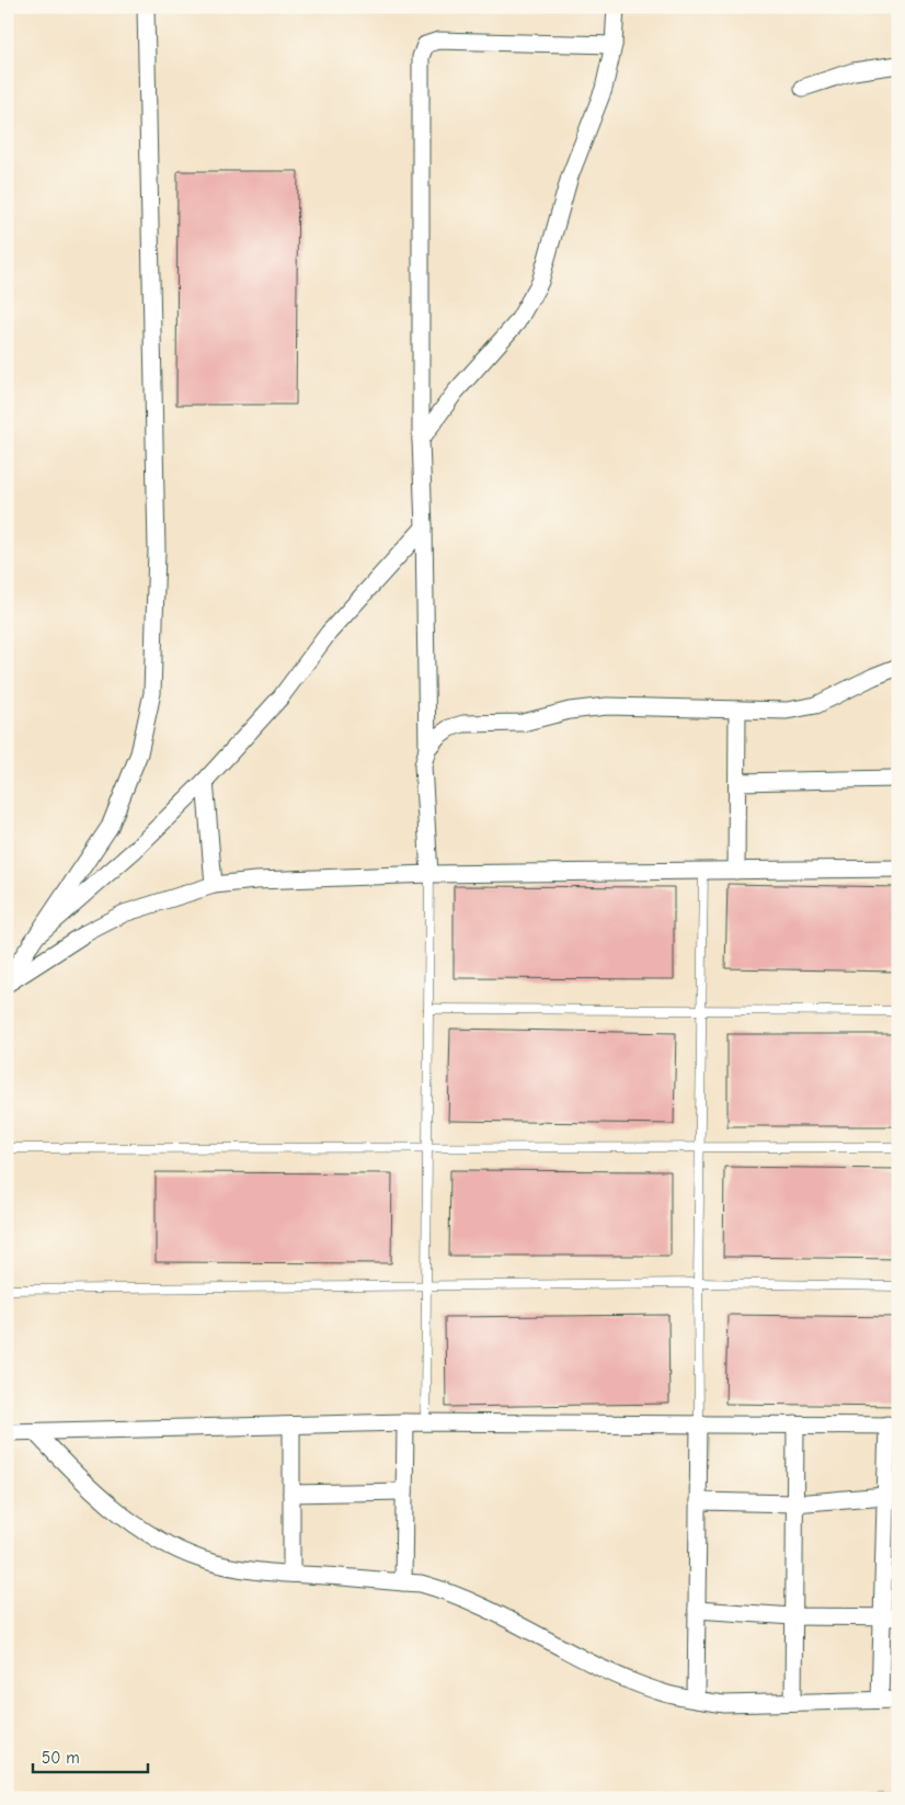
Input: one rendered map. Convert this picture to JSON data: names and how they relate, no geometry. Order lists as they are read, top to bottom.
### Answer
{
  "scale_bar": "50 m"
}
